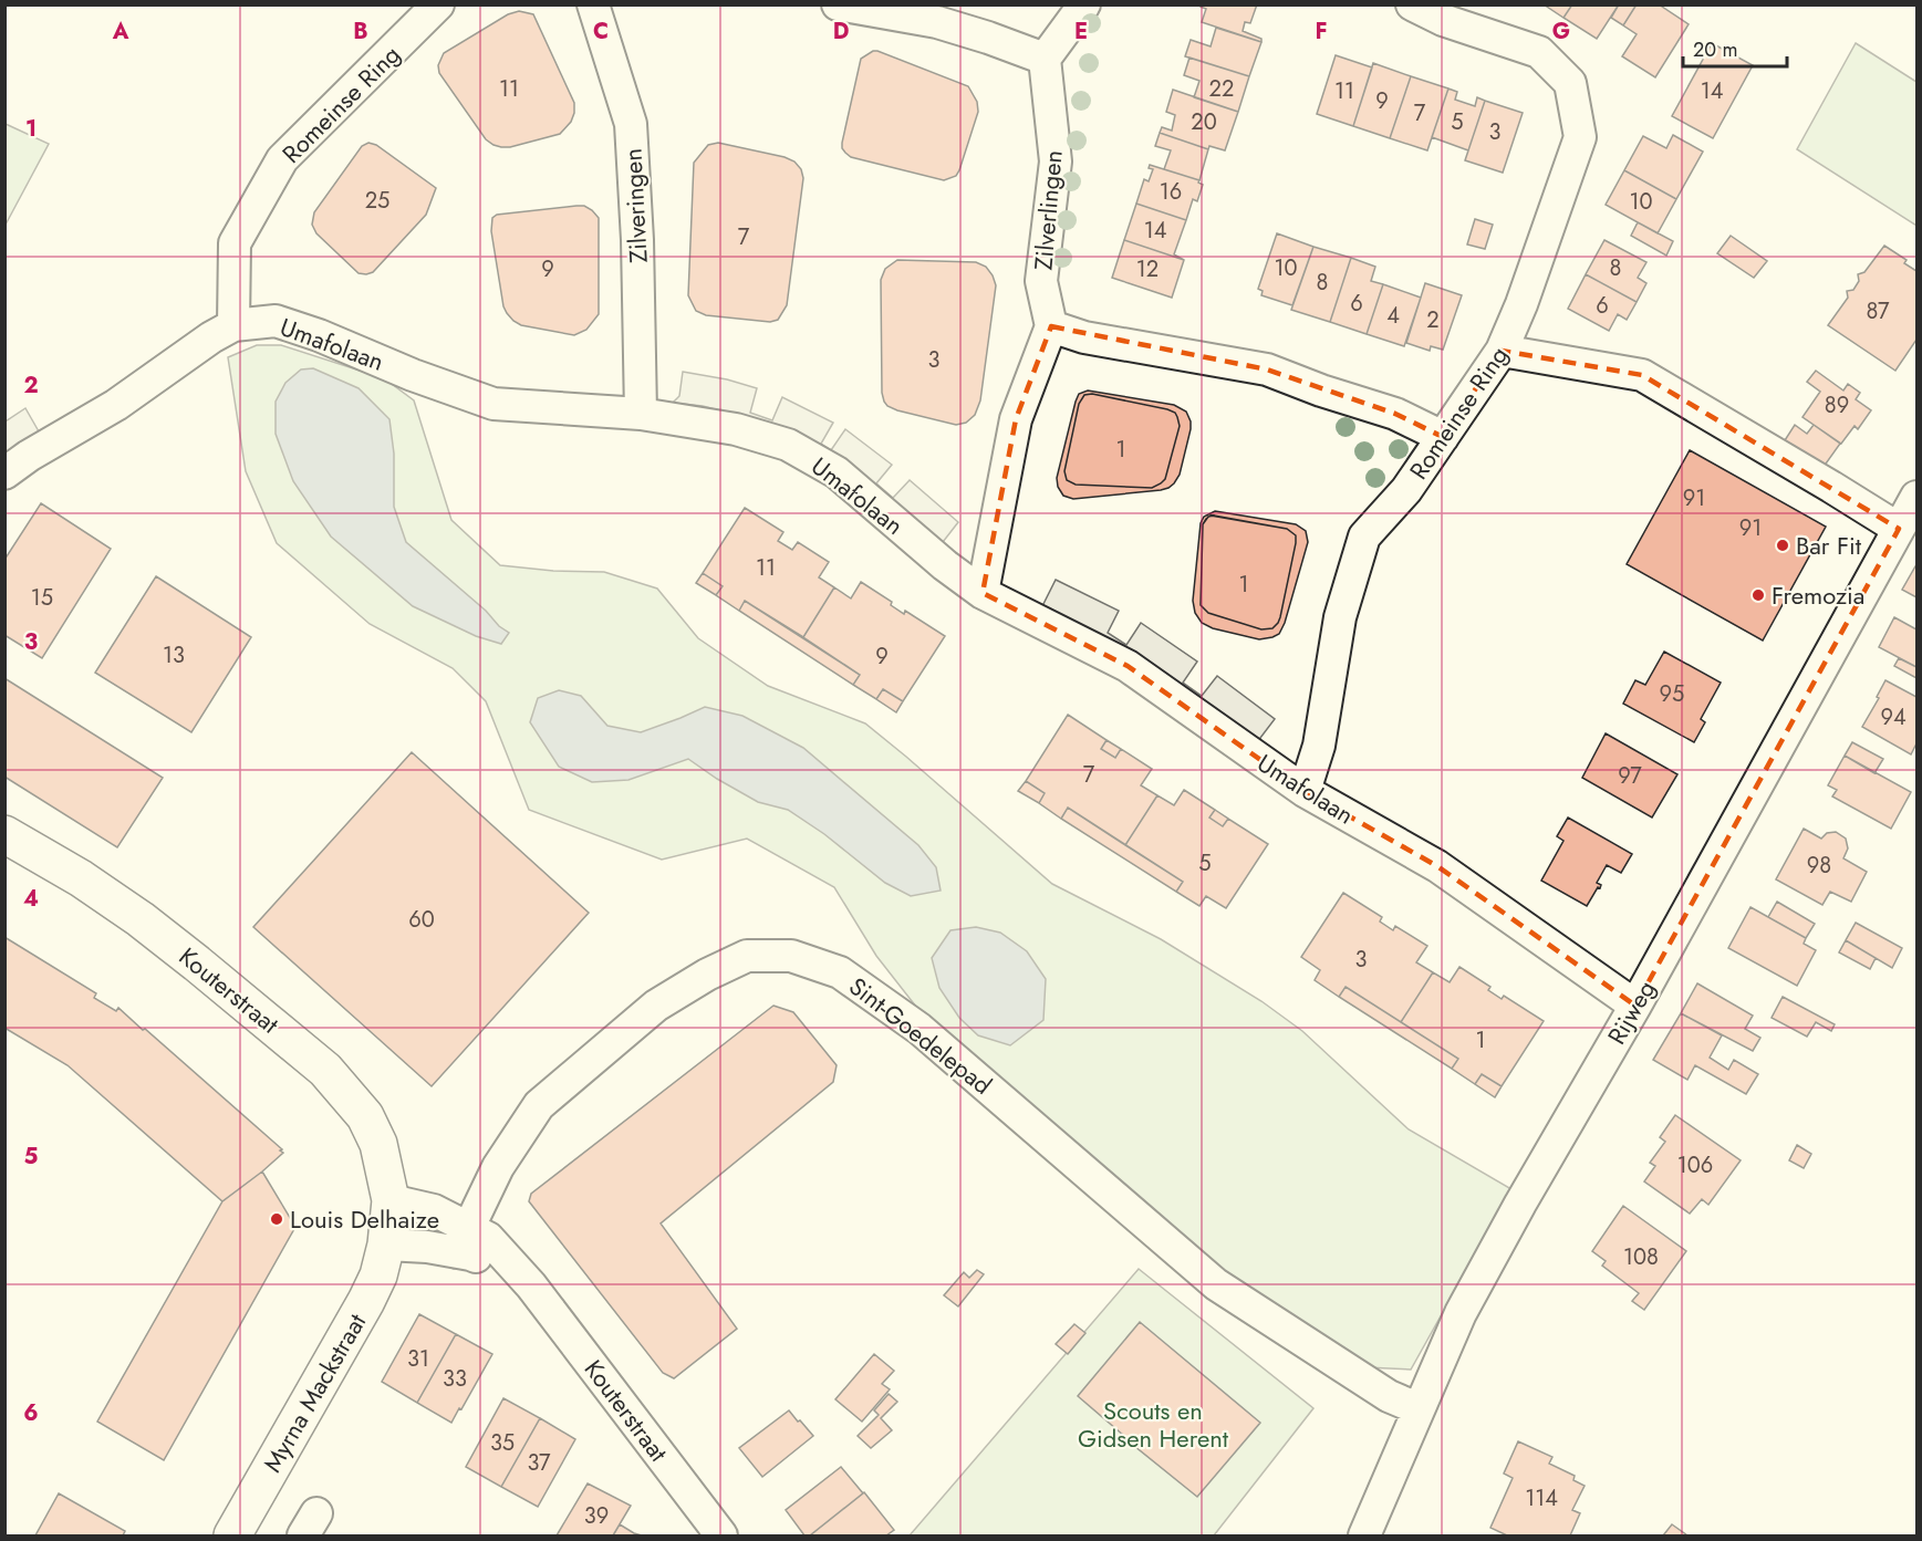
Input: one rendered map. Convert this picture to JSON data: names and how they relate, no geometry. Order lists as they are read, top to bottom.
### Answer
{
  "streets": {
    "street": [
      "Romeinse Ring",
      "Zilveringen",
      "Zilverlingen",
      "Umafolaan",
      "Kouterstraat",
      "Rijweg",
      "Sint-Goedelepad",
      "Myrna Mackstraat"
    ]
  },
  "crossings": [
    ["Romeinse Ring", "Umafolaan"],
    ["Zilveringen", "Umafolaan"],
    ["Umafolaan", "Rijweg"],
    ["Kouterstraat", "Sint-Goedelepad"],
    ["Kouterstraat", "Myrna Mackstraat"],
    ["Rijweg", "Sint-Goedelepad"]
  ],
  "parks": ["Scouts en Gidsen Herent"],
  "places": ["Bar Fit", "Fremozia", "Louis Delhaize"],
  "house_numbers": [
    "11",
    "22",
    "11",
    "14",
    "9",
    "7",
    "20",
    "5",
    "3",
    "16",
    "25",
    "10",
    "14",
    "7",
    "10",
    "8",
    "9",
    "12",
    "8",
    "6",
    "6",
    "87",
    "4",
    "2",
    "3",
    "89",
    "1",
    "91",
    "91",
    "11",
    "1",
    "15",
    "13",
    "9",
    "95",
    "94",
    "7",
    "97",
    "5",
    "98",
    "60",
    "3",
    "1",
    "106",
    "108",
    "31",
    "33",
    "35",
    "37",
    "114",
    "39"
  ],
  "scale_bar": "20 m",
  "grid": {
    "columns": [
      "A",
      "B",
      "C",
      "D",
      "E",
      "F",
      "G"
    ],
    "rows": [
      "1",
      "2",
      "3",
      "4",
      "5",
      "6"
    ]
  }
}
